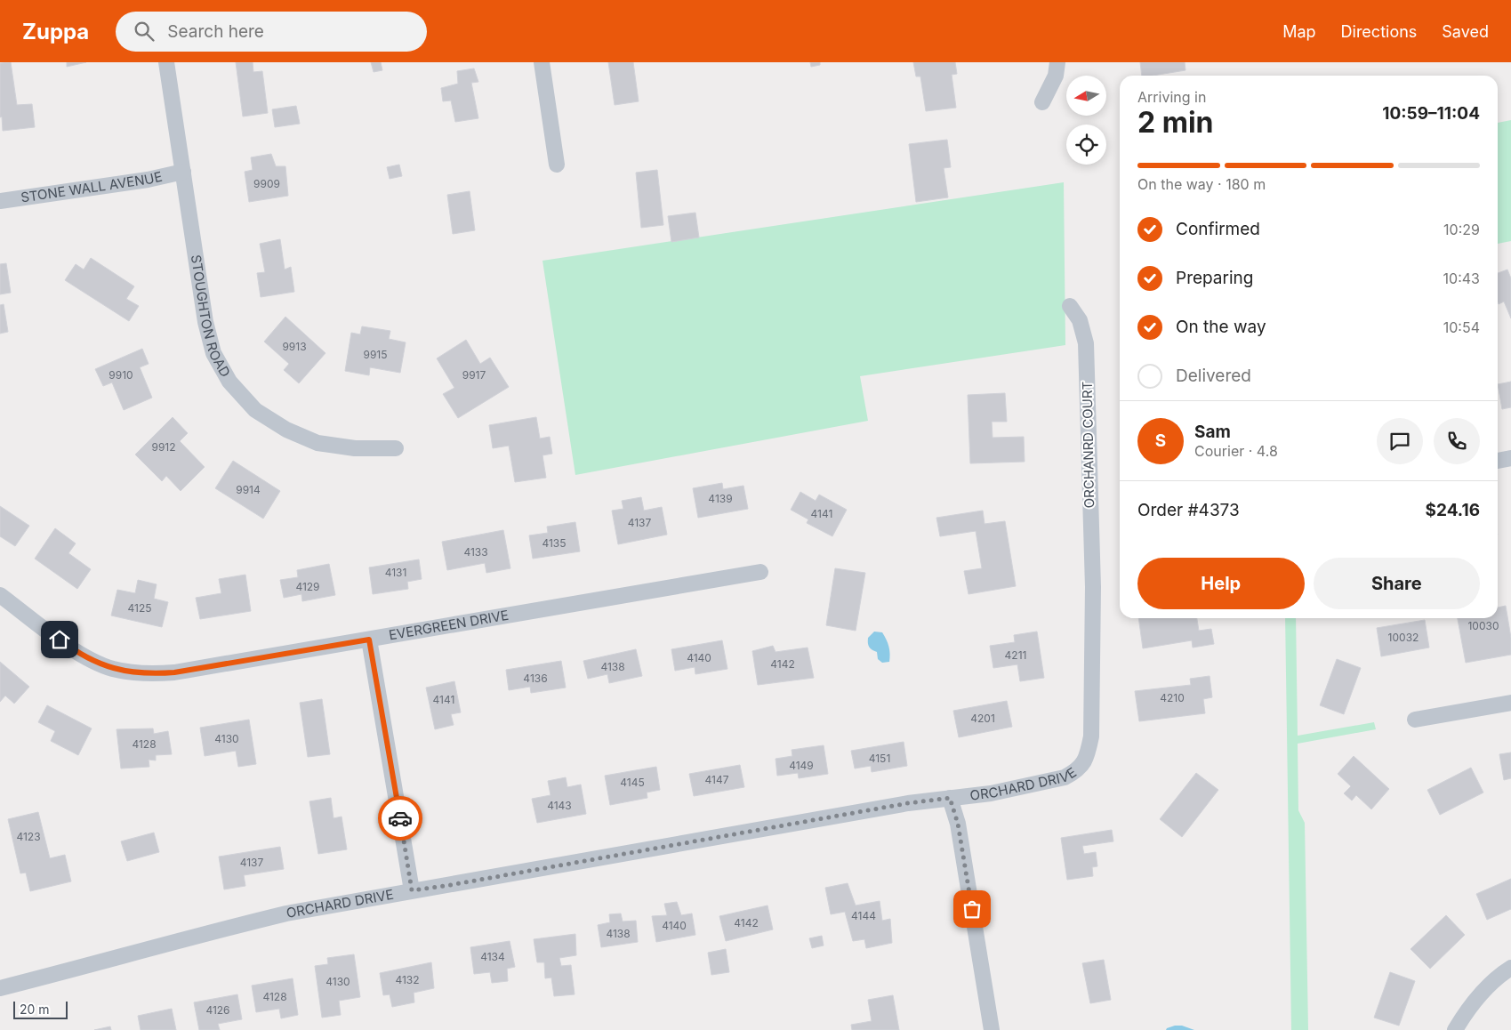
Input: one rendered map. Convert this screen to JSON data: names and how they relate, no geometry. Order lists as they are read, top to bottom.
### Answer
{
  "streets": {
    "street": [
      "STONE WALL AVENUE",
      "STOUGHTON ROAD",
      "ORCHANRD COURT",
      "EVERGREEN DRIVE",
      "ORCHARD DRIVE"
    ]
  },
  "crossings": [
    ["STONE WALL AVENUE", "STOUGHTON ROAD"],
    ["ORCHANRD COURT", "ORCHARD DRIVE"]
  ],
  "house_numbers": [
    "9909",
    "9913",
    "9915",
    "9910",
    "9917",
    "9912",
    "9914",
    "4139",
    "4141",
    "4137",
    "4135",
    "4133",
    "4131",
    "4129",
    "4125",
    "10030",
    "10032",
    "4211",
    "4140",
    "4142",
    "4138",
    "4136",
    "4210",
    "4141",
    "4201",
    "4130",
    "4128",
    "4151",
    "4149",
    "4147",
    "4145",
    "4143",
    "4123",
    "4137",
    "4144",
    "4142",
    "4140",
    "4138",
    "4134",
    "4132",
    "4130",
    "4128",
    "4126"
  ],
  "scale_bar": "20 m",
  "north": "left",
  "page": {
    "header": "Zuppa",
    "search": "Search here",
    "nav": ["Map", "Directions", "Saved"],
    "heading": ["2 min", "Arriving in", "10:59–11:04"],
    "panel": [
      "Sam",
      "Courier · 4.8",
      "Order #4373",
      "$24.16"
    ],
    "bar": "On the way · 180 m",
    "list": [
      ["Confirmed", "10:29"],
      ["Preparing", "10:43"],
      ["On the way", "10:54"],
      "Delivered"
    ],
    "round": "S",
    "buttons": ["Help", "Share"],
    "scale": "20 m"
  }
}
